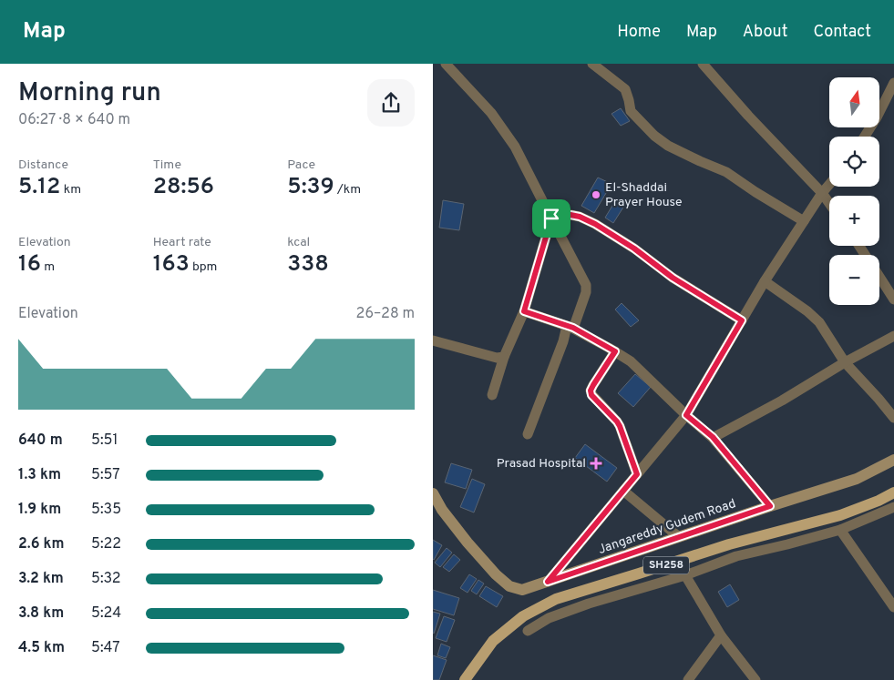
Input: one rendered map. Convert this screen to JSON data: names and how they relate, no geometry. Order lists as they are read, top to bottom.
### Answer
{
  "streets": {
    "main road": ["Jangareddy Gudem Road", "SH258"]
  },
  "places": {
    "other": ["El-Shaddai Prayer House"],
    "health": ["Prasad Hospital"]
  },
  "north": "top",
  "page": {
    "header": "Map",
    "nav": [
      "Home",
      "Map",
      "About",
      "Contact"
    ],
    "heading": ["Morning run", "06:27 · 8 × 640 m"],
    "map_buttons": ["+", "−"],
    "stats": [
      ["Distance", "5.12 km"],
      ["Time", "28:56"],
      ["Pace", "5:39 /km"],
      ["Elevation", "16 m"],
      ["Heart rate", "163 bpm"],
      ["kcal", "338"]
    ],
    "chart": ["Elevation", "26–28 m"],
    "list": [
      {
        "name": "640 m",
        "note": "5:51"
      },
      {
        "name": "1.3 km",
        "note": "5:57"
      },
      {
        "name": "1.9 km",
        "note": "5:35"
      },
      {
        "name": "2.6 km",
        "note": "5:22"
      },
      {
        "name": "3.2 km",
        "note": "5:32"
      },
      {
        "name": "3.8 km",
        "note": "5:24"
      },
      {
        "name": "4.5 km",
        "note": "5:47"
      }
    ]
  }
}
